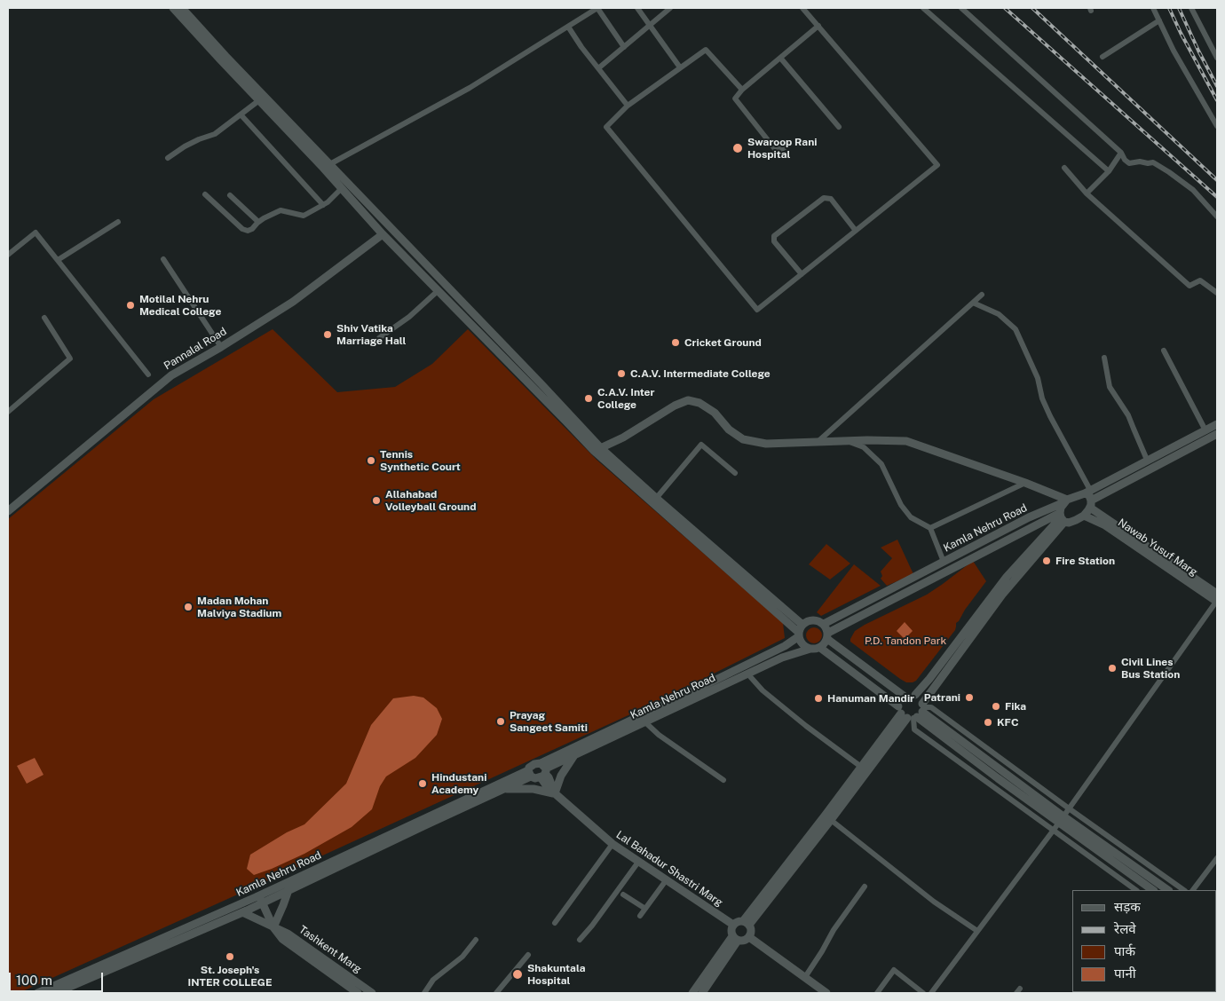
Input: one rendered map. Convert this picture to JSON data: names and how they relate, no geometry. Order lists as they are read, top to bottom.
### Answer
{
  "streets": {
    "main road": [
      "Pannalal Road",
      "Kamla Nehru Road",
      "Nawab Yusuf Marg",
      "Lal Bahadur Shastri Marg",
      "Tashkent Marg"
    ]
  },
  "crossings": [
    ["Kamla Nehru Road", "Nawab Yusuf Marg"],
    ["Kamla Nehru Road", "Tashkent Marg"]
  ],
  "parks": ["P.D. Tandon Park"],
  "places": [
    "Swaroop Rani Hospital",
    "Motilal Nehru Medical College",
    "Shiv Vatika Marriage Hall",
    "Cricket Ground",
    "C.A.V. Intermediate College",
    "C.A.V. Inter College",
    "Tennis Synthetic Court",
    "Allahabad Volleyball Ground",
    "Fire Station",
    "Madan Mohan Malviya Stadium",
    "Civil Lines Bus Station",
    "Patrani",
    "Hanuman Mandir",
    "Fika",
    "Prayag Sangeet Samiti",
    "KFC",
    "Hindustani Academy",
    "St. Joseph's INTER COLLEGE",
    "Shakuntala Hospital"
  ],
  "legend": [
    "सड़क",
    "रेलवे",
    "पार्क",
    "पानी"
  ],
  "scale_bar": "100 m"
}
